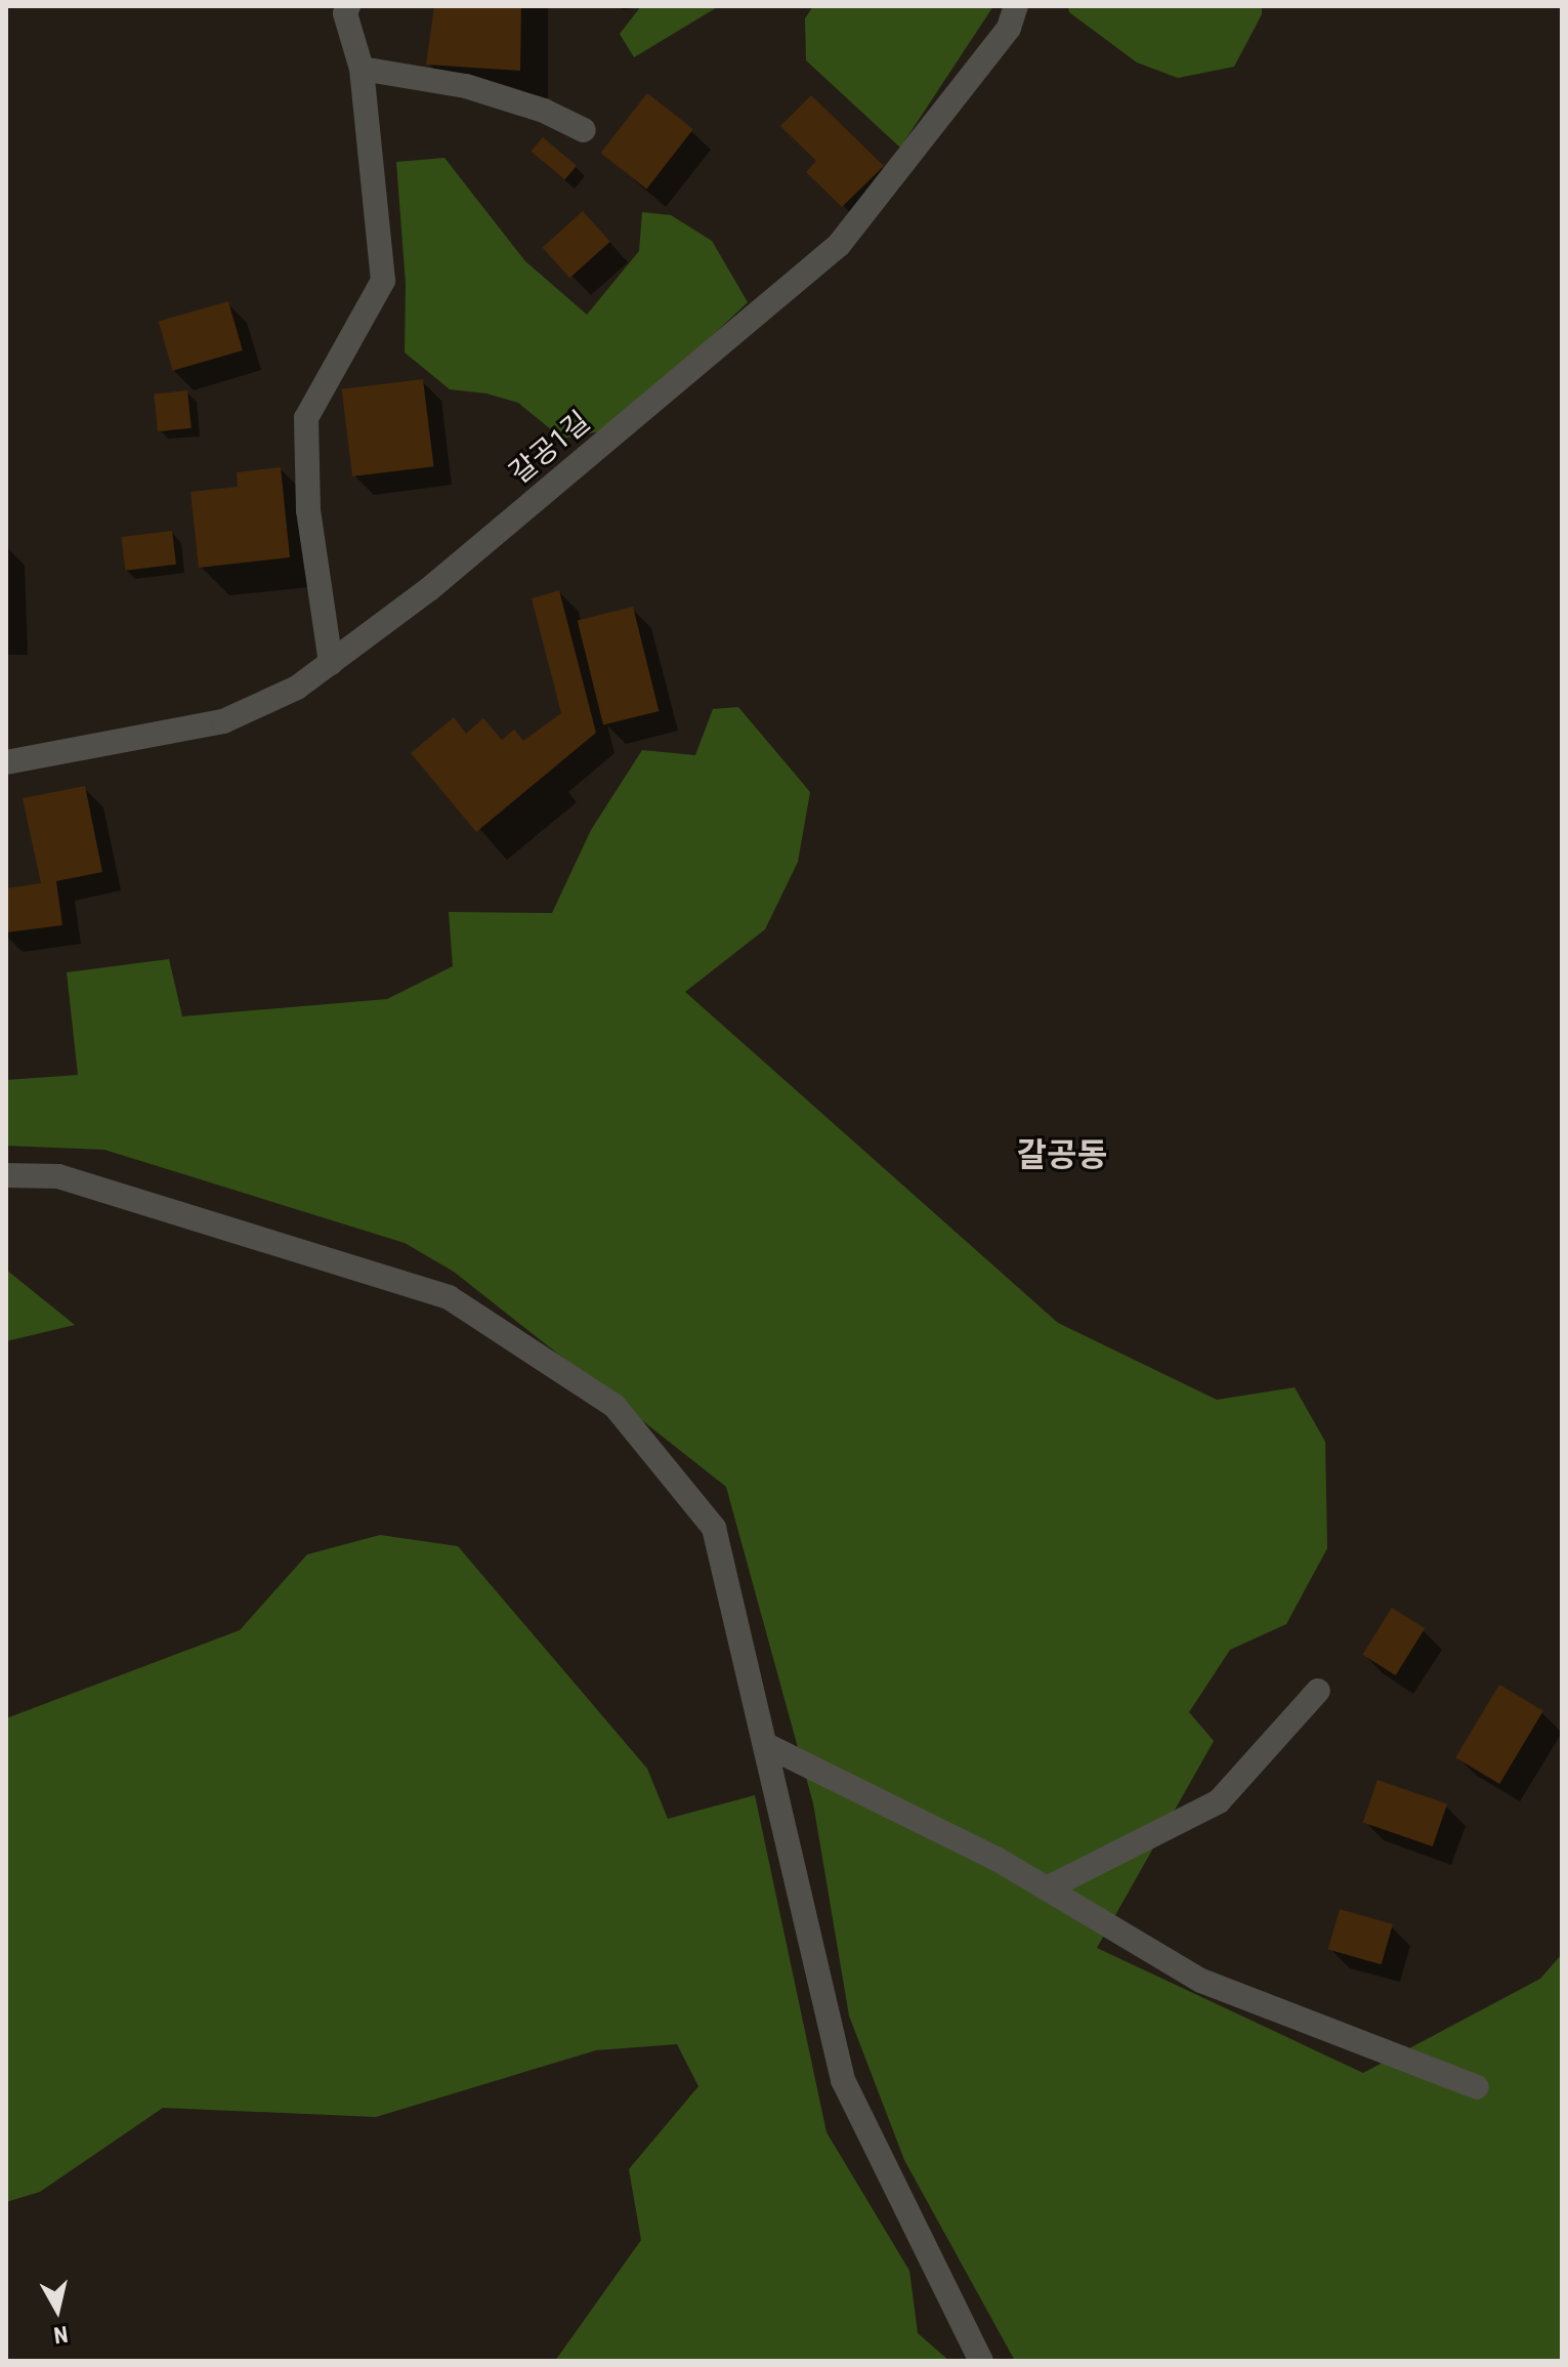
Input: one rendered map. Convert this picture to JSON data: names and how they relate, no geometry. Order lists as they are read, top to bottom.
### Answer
{
  "streets": {
    "street": ["갈공1길"]
  },
  "districts": ["갈공동"],
  "north": "bottom"
}
